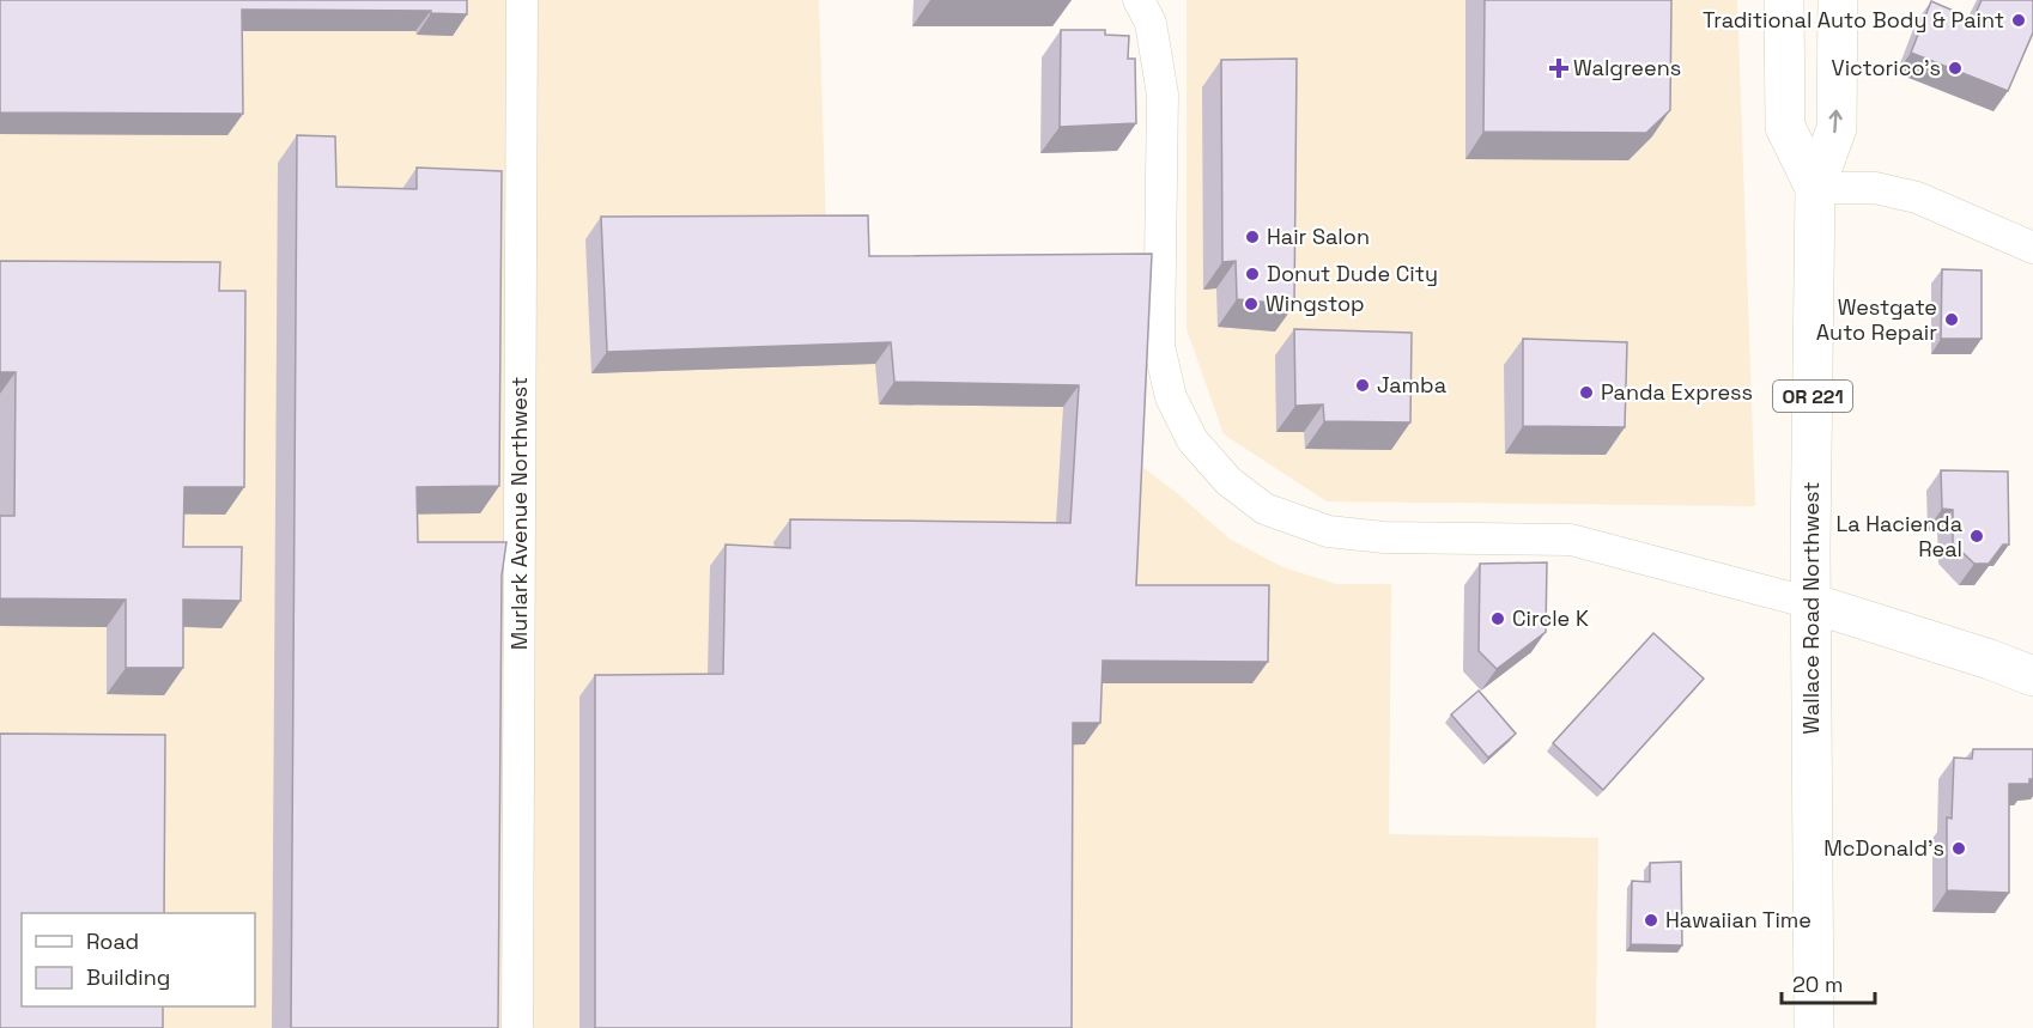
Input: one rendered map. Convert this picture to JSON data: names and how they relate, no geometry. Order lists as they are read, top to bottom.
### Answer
{
  "streets": {
    "main road": ["OR 221", "Wallace Road Northwest"],
    "street": ["Murlark Avenue Northwest"]
  },
  "places": {
    "other": [
      "Traditional Auto Body & Paint",
      "Victorico's",
      "Hair Salon",
      "Donut Dude City",
      "Wingstop",
      "Westgate Auto Repair",
      "Jamba",
      "Panda Express",
      "La Hacienda Real",
      "Circle K",
      "McDonald's",
      "Hawaiian Time"
    ],
    "health": ["Walgreens"]
  },
  "legend": ["Road", "Building"],
  "scale_bar": "20 m"
}
